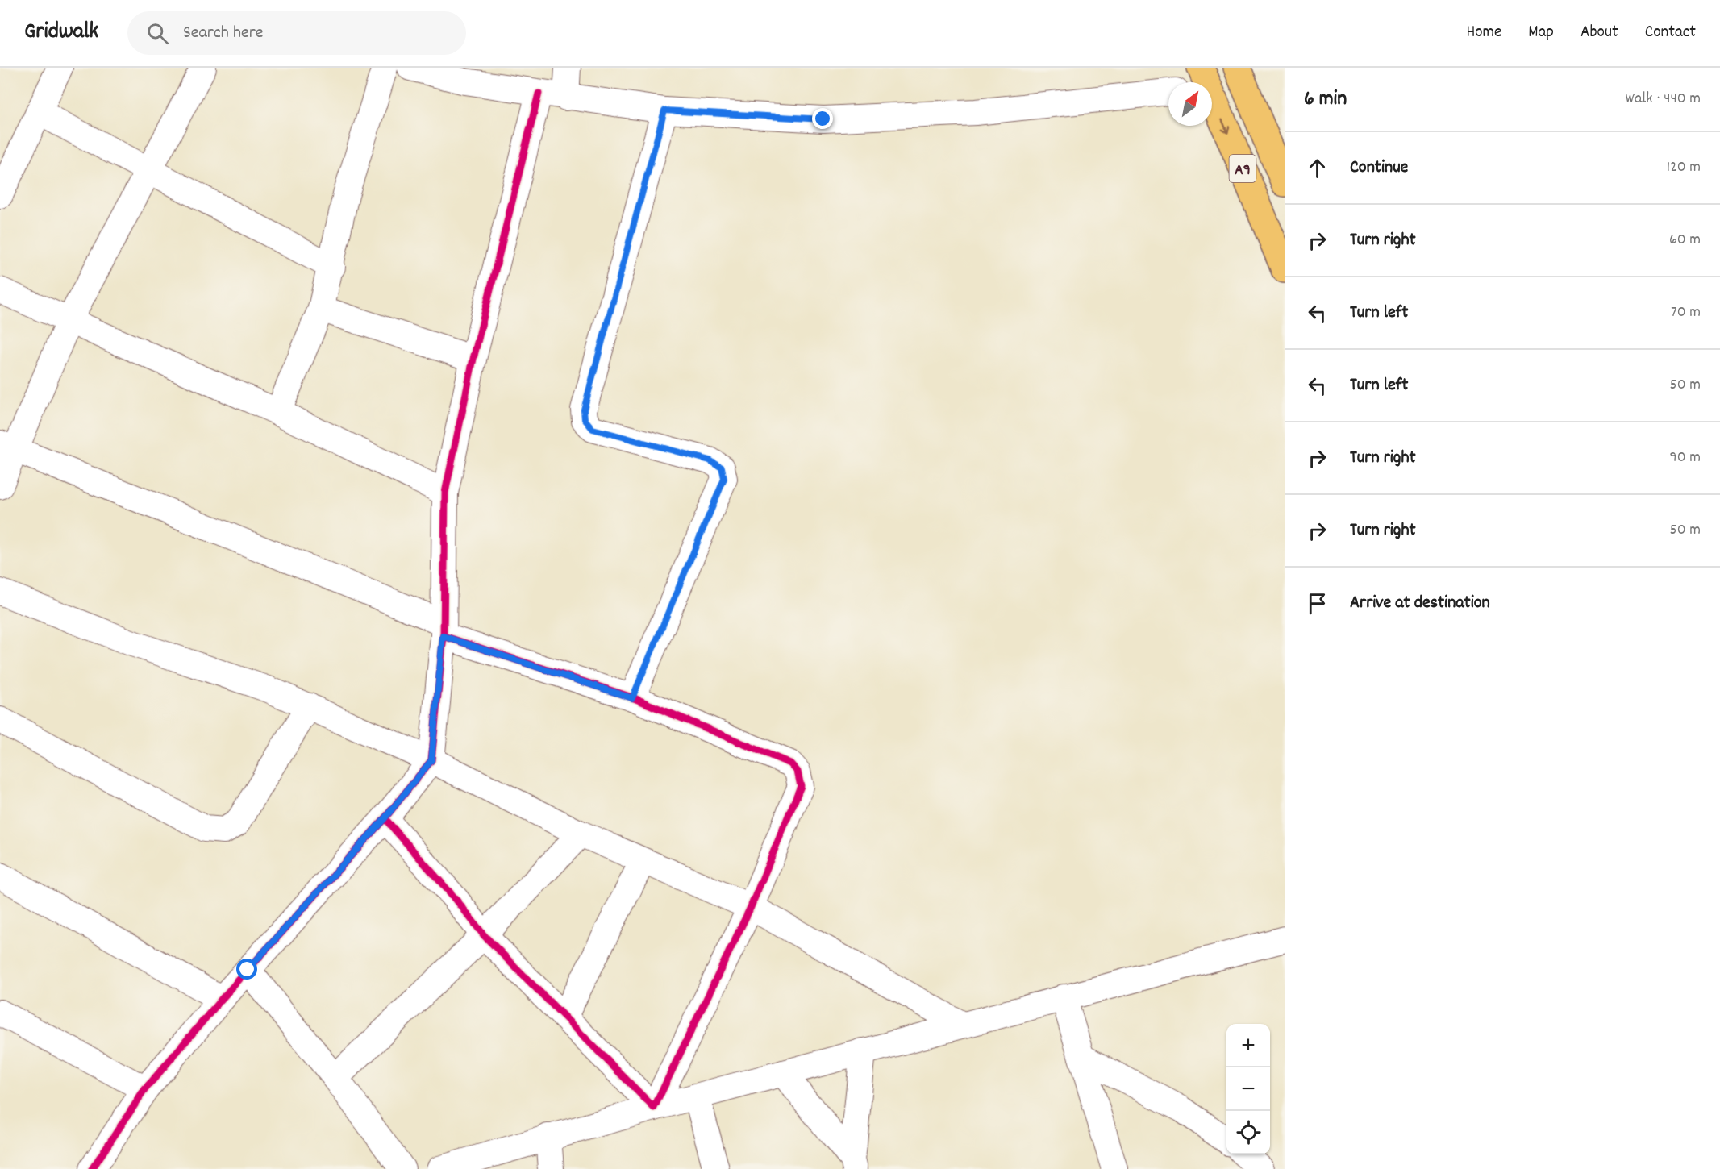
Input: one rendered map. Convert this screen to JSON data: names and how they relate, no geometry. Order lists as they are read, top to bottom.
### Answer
{
  "streets": {
    "highway": ["A9"]
  },
  "north": "top right",
  "page": {
    "header": "Gridwalk",
    "search": "Search here",
    "nav": [
      "Home",
      "Map",
      "About",
      "Contact"
    ],
    "heading": ["6 min", "Walk · 440 m"],
    "list": [
      ["Continue", "120 m"],
      ["Turn right", "60 m"],
      ["Turn left", "70 m"],
      ["Turn left", "50 m"],
      ["Turn right", "90 m"],
      ["Turn right", "50 m"],
      "Arrive at destination"
    ],
    "map_buttons": ["+", "−"]
  }
}
